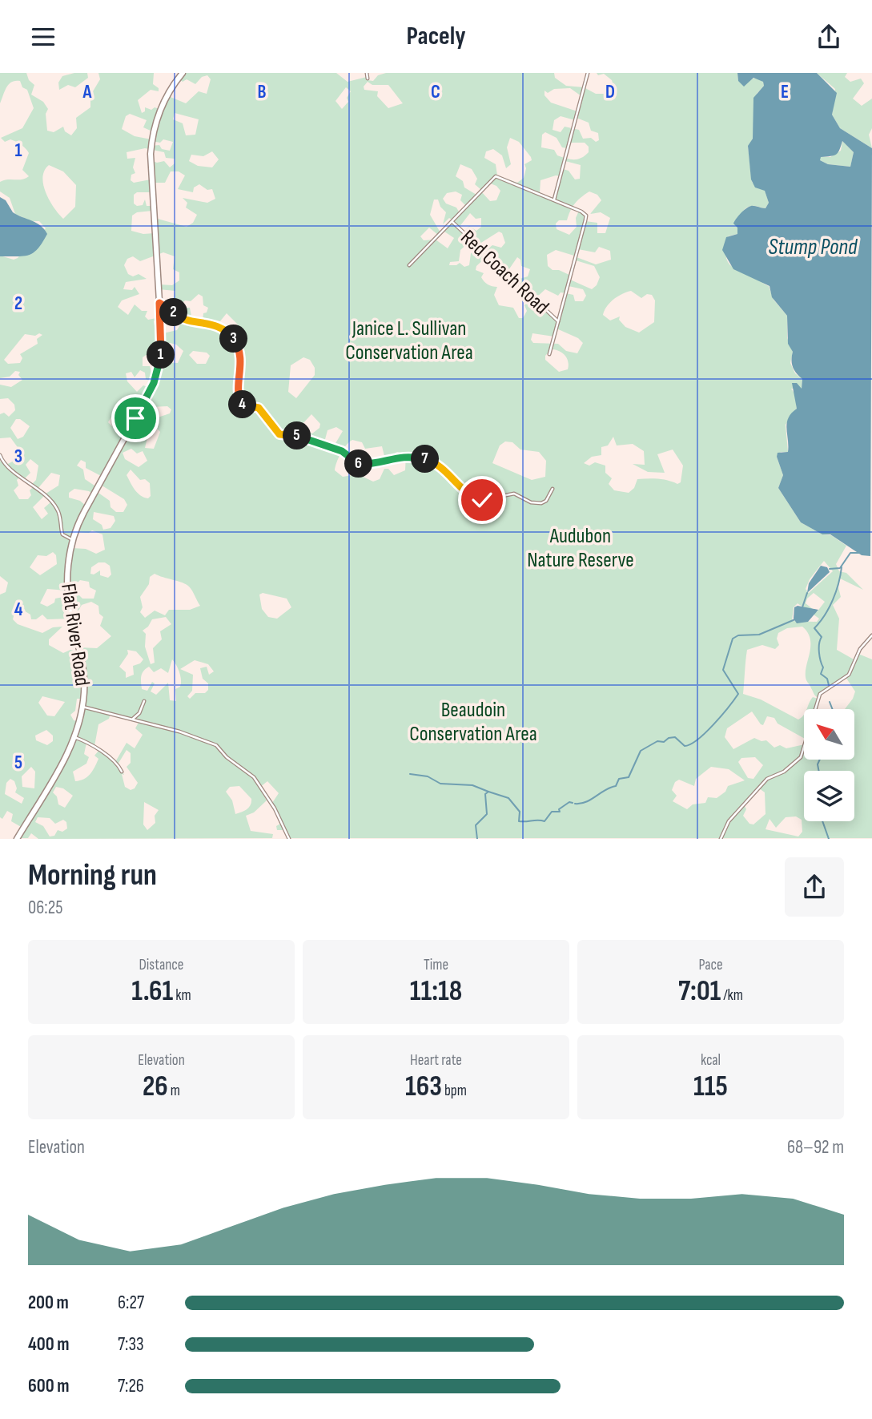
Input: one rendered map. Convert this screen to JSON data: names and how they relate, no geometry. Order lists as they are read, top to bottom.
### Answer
{
  "streets": {
    "main road": ["Flat River Road"],
    "street": ["Red Coach Road"]
  },
  "water": ["Stump Pond"],
  "parks": ["Janice L. Sullivan Conservation Area", "Audubon Nature Reserve", "Beaudoin Conservation Area"],
  "north": "top left",
  "page": {
    "header": "Pacely",
    "pins": [
      "2",
      "3",
      "1",
      "4",
      "5",
      "7",
      "6"
    ],
    "heading": ["Morning run", "06:25"],
    "stats": [
      ["Distance", "1.61 km"],
      ["Time", "11:18"],
      ["Pace", "7:01 /km"],
      ["Elevation", "26 m"],
      ["Heart rate", "163 bpm"],
      ["kcal", "115"]
    ],
    "chart": ["Elevation", "68–92 m"],
    "list": [
      {
        "name": "200 m",
        "note": "6:27"
      },
      {
        "name": "400 m",
        "note": "7:33"
      },
      {
        "name": "600 m",
        "note": "7:26"
      }
    ]
  },
  "grid": {
    "columns": [
      "A",
      "B",
      "C",
      "D",
      "E"
    ],
    "rows": [
      "1",
      "2",
      "3",
      "4",
      "5"
    ]
  }
}
